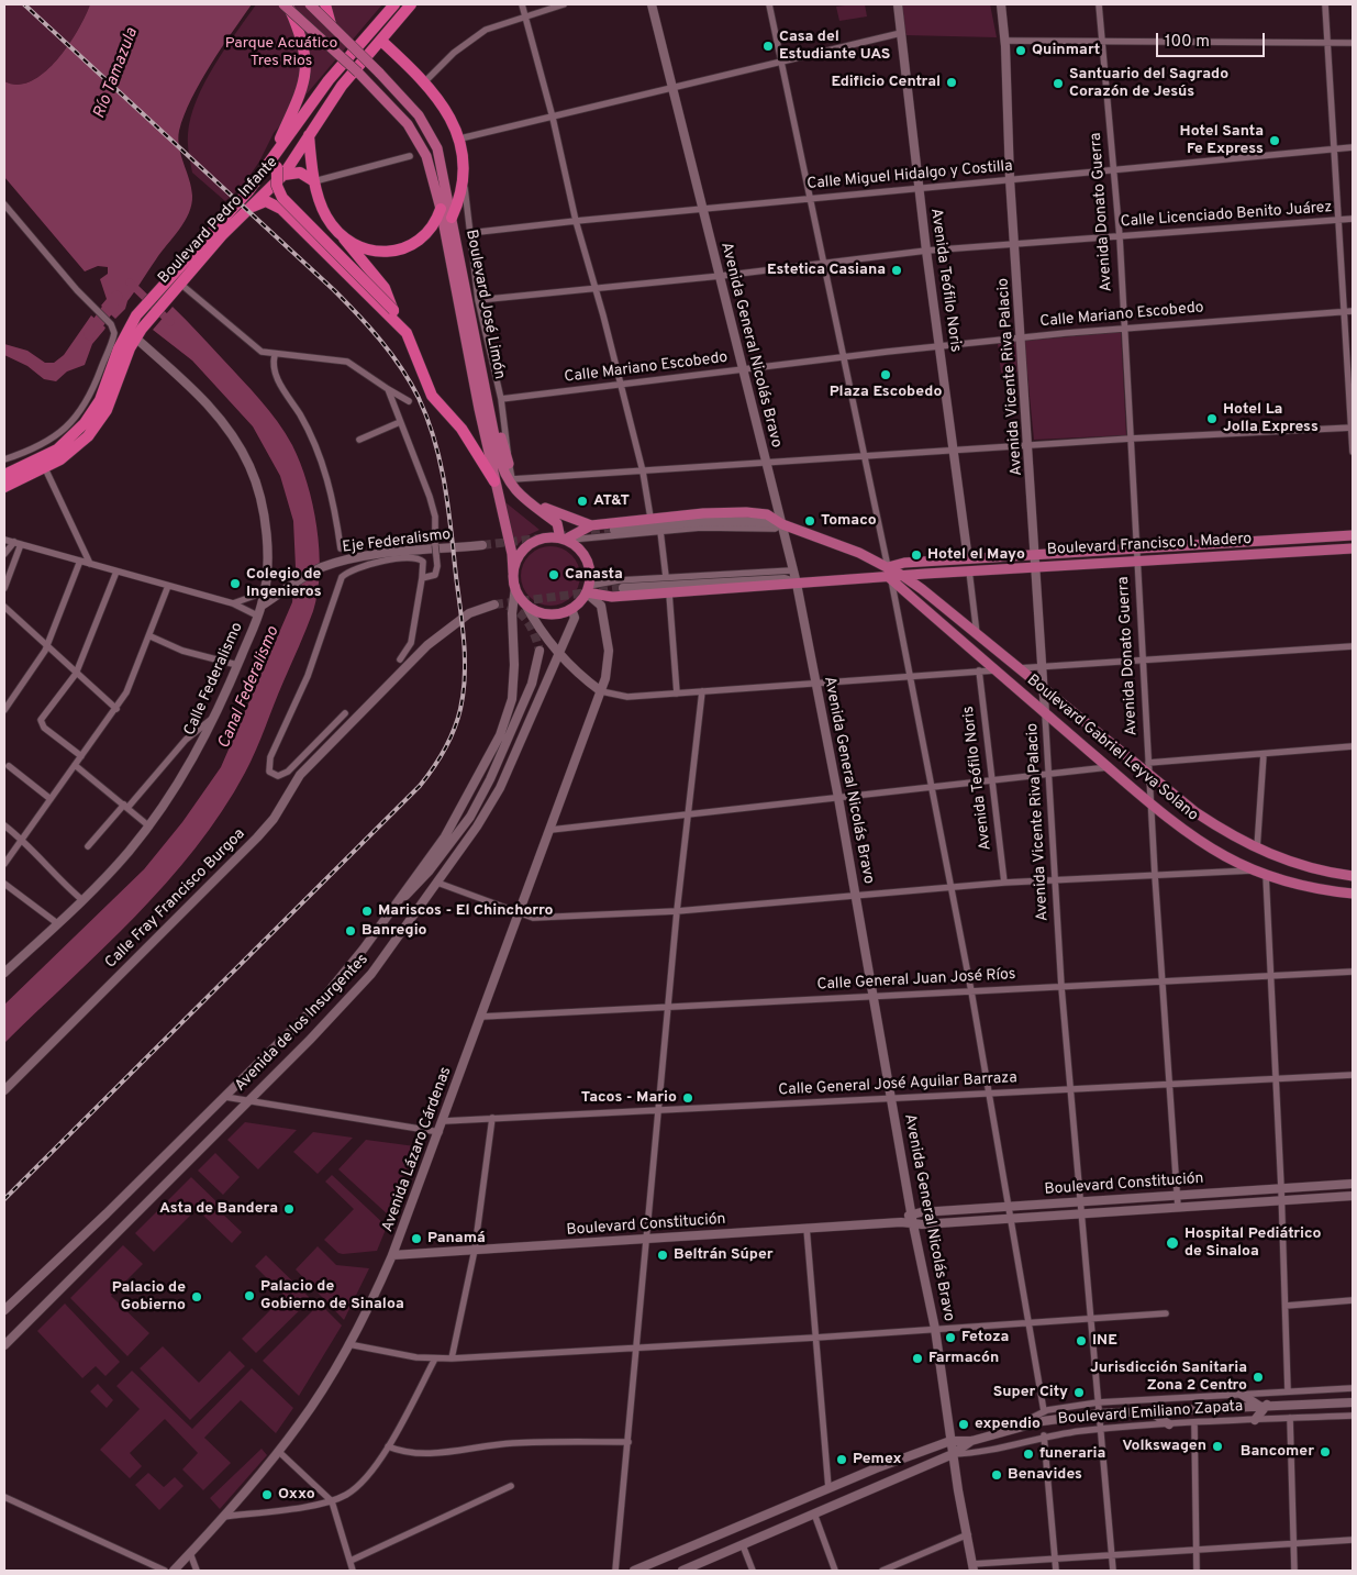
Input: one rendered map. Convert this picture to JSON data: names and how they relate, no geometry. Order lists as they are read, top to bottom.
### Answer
{
  "streets": {
    "highway": ["Boulevard Pedro Infante"],
    "main road": [
      "Avenida Teófilo Noris",
      "Boulevard José Limón",
      "Avenida General Nicolás Bravo",
      "Avenida Vicente Riva Palacio",
      "Eje Federalismo",
      "Boulevard Francisco I. Madero",
      "Calle Federalismo",
      "Boulevard Gabriel Leyva Solano",
      "Calle Fray Francisco Burgoa",
      "Avenida de los Insurgentes",
      "Avenida Lázaro Cárdenas",
      "Boulevard Constitución",
      "Boulevard Emiliano Zapata"
    ],
    "street": [
      "Calle Miguel Hidalgo y Costilla",
      "Avenida Donato Guerra",
      "Calle Licenciado Benito Juárez",
      "Calle Mariano Escobedo",
      "Calle General Juan José Ríos",
      "Calle General José Aguilar Barraza"
    ]
  },
  "crossings": [
    ["Calle Miguel Hidalgo y Costilla", "Avenida Donato Guerra"],
    ["Calle Miguel Hidalgo y Costilla", "Avenida Teófilo Noris"],
    ["Calle Miguel Hidalgo y Costilla", "Boulevard José Limón"],
    ["Calle Miguel Hidalgo y Costilla", "Avenida General Nicolás Bravo"],
    ["Calle Miguel Hidalgo y Costilla", "Avenida Vicente Riva Palacio"],
    ["Avenida Donato Guerra", "Calle Licenciado Benito Juárez"],
    ["Avenida Donato Guerra", "Calle Mariano Escobedo"],
    ["Avenida Donato Guerra", "Boulevard Francisco I. Madero"],
    ["Avenida Donato Guerra", "Boulevard Gabriel Leyva Solano"],
    ["Avenida Donato Guerra", "Calle General Juan José Ríos"],
    ["Avenida Donato Guerra", "Calle General José Aguilar Barraza"],
    ["Avenida Donato Guerra", "Boulevard Constitución"],
    ["Calle Licenciado Benito Juárez", "Avenida Teófilo Noris"],
    ["Calle Licenciado Benito Juárez", "Boulevard José Limón"],
    ["Calle Licenciado Benito Juárez", "Avenida General Nicolás Bravo"],
    ["Calle Licenciado Benito Juárez", "Avenida Vicente Riva Palacio"],
    ["Boulevard Pedro Infante", "Calle Federalismo"],
    ["Avenida Teófilo Noris", "Calle Mariano Escobedo"],
    ["Avenida Teófilo Noris", "Boulevard Francisco I. Madero"],
    ["Boulevard José Limón", "Calle Mariano Escobedo"],
    ["Boulevard José Limón", "Boulevard Francisco I. Madero"],
    ["Boulevard José Limón", "Boulevard Gabriel Leyva Solano"],
    ["Boulevard José Limón", "Avenida de los Insurgentes"],
    ["Boulevard José Limón", "Avenida Lázaro Cárdenas"],
    ["Calle Mariano Escobedo", "Avenida General Nicolás Bravo"],
    ["Calle Mariano Escobedo", "Avenida Vicente Riva Palacio"],
    ["Avenida General Nicolás Bravo", "Boulevard Francisco I. Madero"],
    ["Avenida General Nicolás Bravo", "Boulevard Gabriel Leyva Solano"],
    ["Avenida General Nicolás Bravo", "Calle General Juan José Ríos"],
    ["Avenida General Nicolás Bravo", "Calle General José Aguilar Barraza"],
    ["Avenida General Nicolás Bravo", "Boulevard Constitución"],
    ["Avenida General Nicolás Bravo", "Boulevard Emiliano Zapata"],
    ["Avenida Vicente Riva Palacio", "Boulevard Francisco I. Madero"],
    ["Avenida Vicente Riva Palacio", "Boulevard Gabriel Leyva Solano"],
    ["Avenida Vicente Riva Palacio", "Calle General Juan José Ríos"],
    ["Avenida Vicente Riva Palacio", "Calle General José Aguilar Barraza"],
    ["Avenida Vicente Riva Palacio", "Boulevard Constitución"],
    ["Avenida Vicente Riva Palacio", "Boulevard Emiliano Zapata"],
    ["Eje Federalismo", "Calle Federalismo"],
    ["Boulevard Francisco I. Madero", "Boulevard Gabriel Leyva Solano"],
    ["Boulevard Francisco I. Madero", "Avenida de los Insurgentes"],
    ["Boulevard Francisco I. Madero", "Avenida Lázaro Cárdenas"],
    ["Boulevard Gabriel Leyva Solano", "Avenida de los Insurgentes"],
    ["Boulevard Gabriel Leyva Solano", "Avenida Lázaro Cárdenas"],
    ["Calle General Juan José Ríos", "Avenida Lázaro Cárdenas"],
    ["Avenida de los Insurgentes", "Avenida Lázaro Cárdenas"],
    ["Calle General José Aguilar Barraza", "Avenida Lázaro Cárdenas"],
    ["Avenida Lázaro Cárdenas", "Boulevard Constitución"]
  ],
  "water": ["Río Tamazula", "Canal Federalismo"],
  "parks": ["Parque Acuático Tres Rios"],
  "places": [
    "Casa del Estudiante UAS",
    "Quinmart",
    "Edificio Central",
    "Santuario del Sagrado Corazón de Jesús",
    "Hotel Santa Fe Express",
    "Estetica Casiana",
    "Plaza Escobedo",
    "Hotel La Jolla Express",
    "AT&T",
    "Tomaco",
    "Hotel el Mayo",
    "Canasta",
    "Colegio de Ingenieros",
    "Mariscos - El Chinchorro",
    "Banregio",
    "Tacos - Mario",
    "Asta de Bandera",
    "Panamá",
    "Hospital Pediátrico de Sinaloa",
    "Beltrán Súper",
    "Palacio de Gobierno de Sinaloa",
    "Palacio de Gobierno",
    "Fetoza",
    "INE",
    "Farmacón",
    "Jurisdicción Sanitaria Zona 2 Centro",
    "Super City",
    "expendio",
    "Volkswagen",
    "Bancomer",
    "funeraria",
    "Pemex",
    "Benavides",
    "Oxxo"
  ],
  "scale_bar": "100 m"
}
